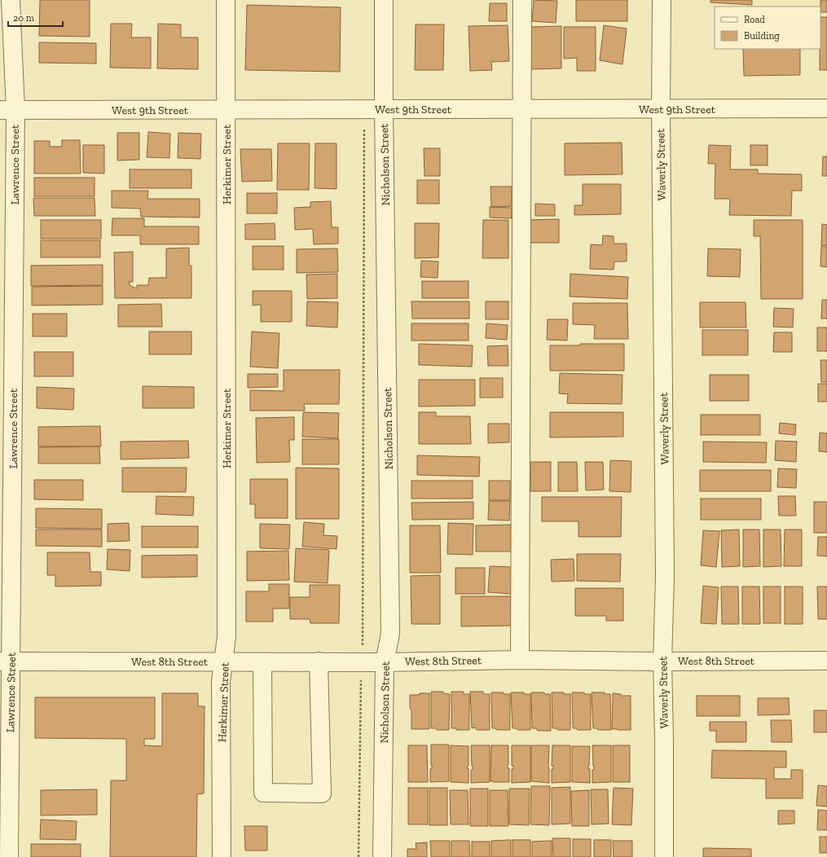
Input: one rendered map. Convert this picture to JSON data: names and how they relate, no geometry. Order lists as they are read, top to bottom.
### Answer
{
  "streets": {
    "street": [
      "West 9th Street",
      "Lawrence Street",
      "Herkimer Street",
      "Nicholson Street",
      "Waverly Street",
      "West 8th Street"
    ]
  },
  "crossings": [
    ["West 9th Street", "Lawrence Street"],
    ["West 9th Street", "Herkimer Street"],
    ["West 9th Street", "Nicholson Street"],
    ["West 9th Street", "Waverly Street"],
    ["Lawrence Street", "West 8th Street"],
    ["Herkimer Street", "West 8th Street"],
    ["Nicholson Street", "West 8th Street"],
    ["Waverly Street", "West 8th Street"]
  ],
  "legend": ["Road", "Building"],
  "scale_bar": "20 m"
}
